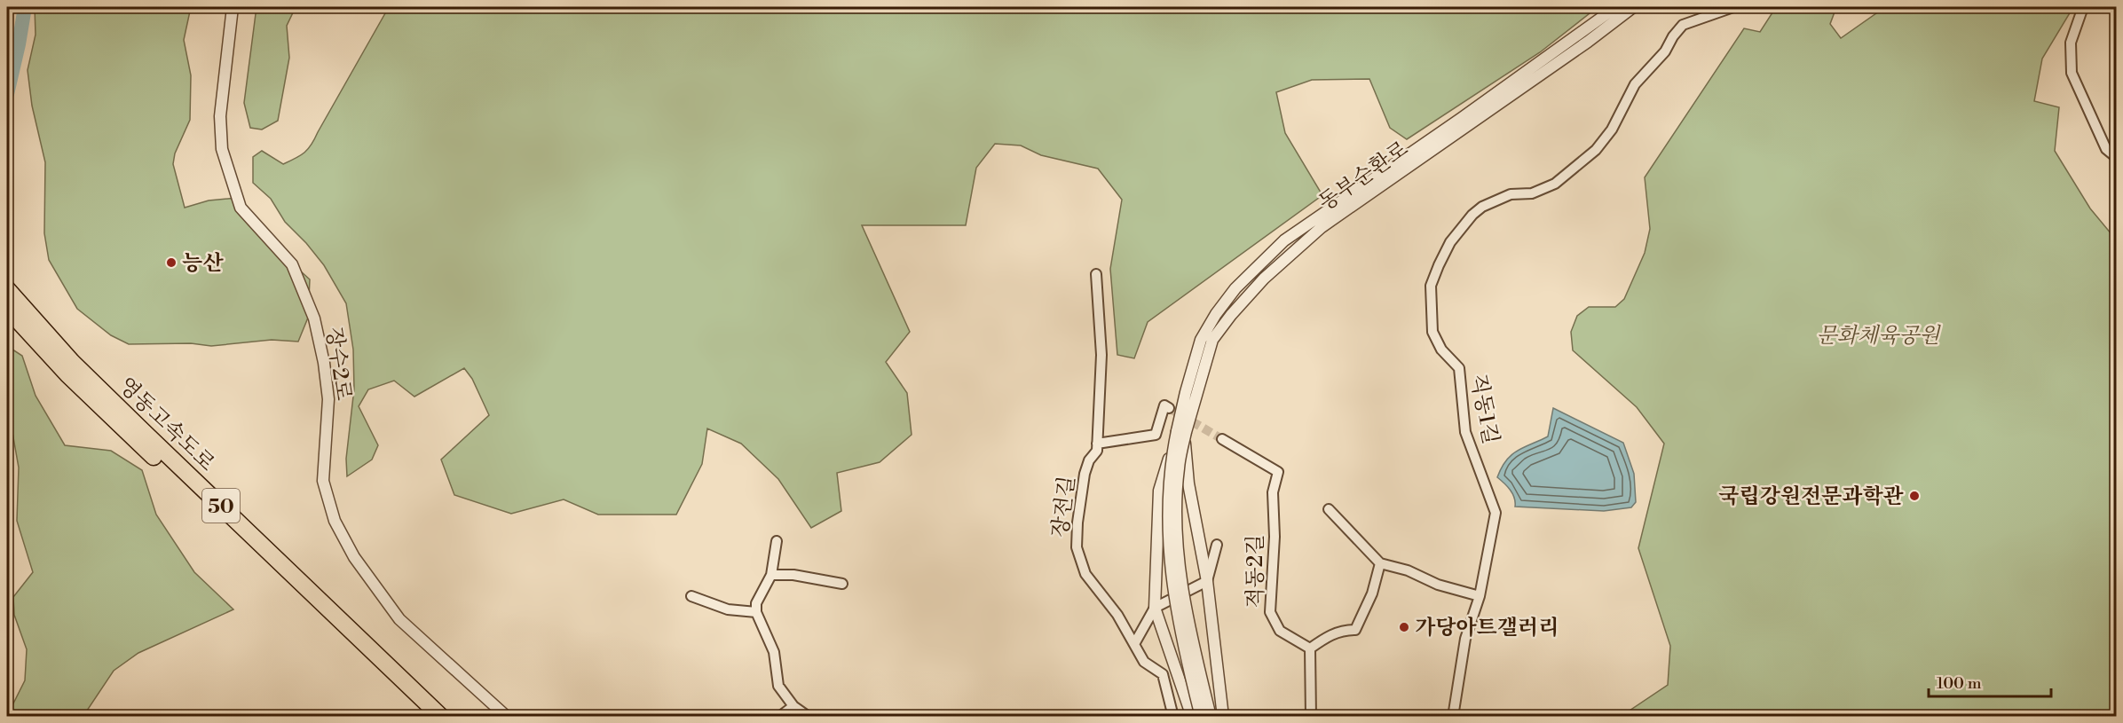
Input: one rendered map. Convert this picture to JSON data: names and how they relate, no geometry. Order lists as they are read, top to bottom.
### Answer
{
  "streets": {
    "highway": ["영동고속도로", "50"],
    "street": [
      "동부순환로",
      "장수2로",
      "직동1길",
      "장전길",
      "적동2길"
    ]
  },
  "parks": ["문화체육공원"],
  "places": ["능산", "국립강원전문과학관", "가당아트갤러리"],
  "scale_bar": "100 m"
}
